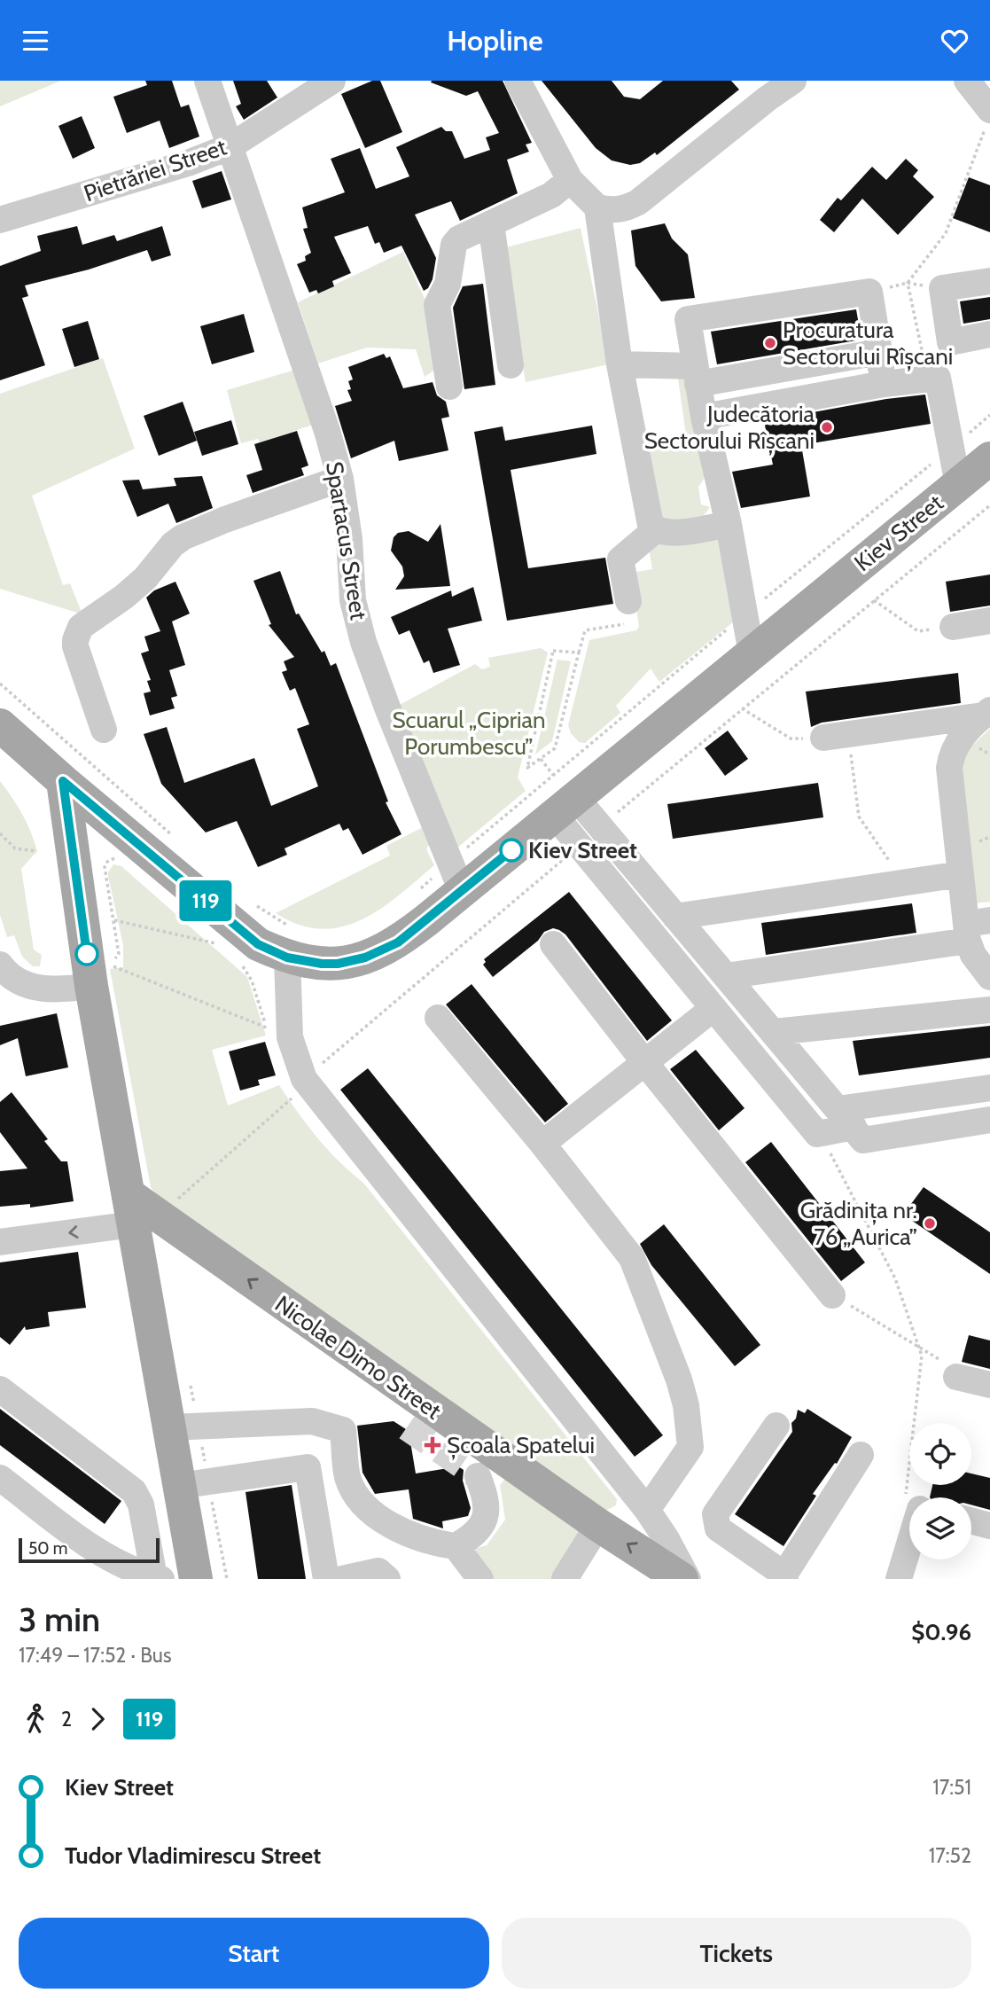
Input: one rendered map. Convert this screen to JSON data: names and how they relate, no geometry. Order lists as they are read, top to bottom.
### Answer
{
  "streets": {
    "main road": ["Kiev Street", "Nicolae Dimo Street"],
    "street": ["Pietrăriei Street", "Spartacus Street"]
  },
  "crossings": [
    ["Pietrăriei Street", "Spartacus Street"],
    ["Kiev Street", "Spartacus Street"]
  ],
  "one_way": ["Nicolae Dimo Street"],
  "parks": ["Scuarul „Ciprian Porumbescu”"],
  "places": {
    "other": [
      "Procuratura Sectorului Rîșcani",
      "Judecătoria Sectorului Rîșcani",
      "Kiev Street",
      "Grădinița nr. 76 „Aurica”"
    ],
    "health": ["Școala Spatelui"]
  },
  "lines": ["bus line 119"],
  "scale_bar": "50 m",
  "page": {
    "header": "Hopline",
    "on_map": "119",
    "scale": "50 m",
    "heading": ["3 min", "17:49 – 17:52 · Bus", "$0.96"],
    "legs": ["2", "119"],
    "list": [
      {
        "name": "Kiev Street",
        "value": "17:51"
      },
      {
        "name": "Tudor Vladimirescu Street",
        "value": "17:52"
      }
    ],
    "buttons": ["Start", "Tickets"]
  }
}
